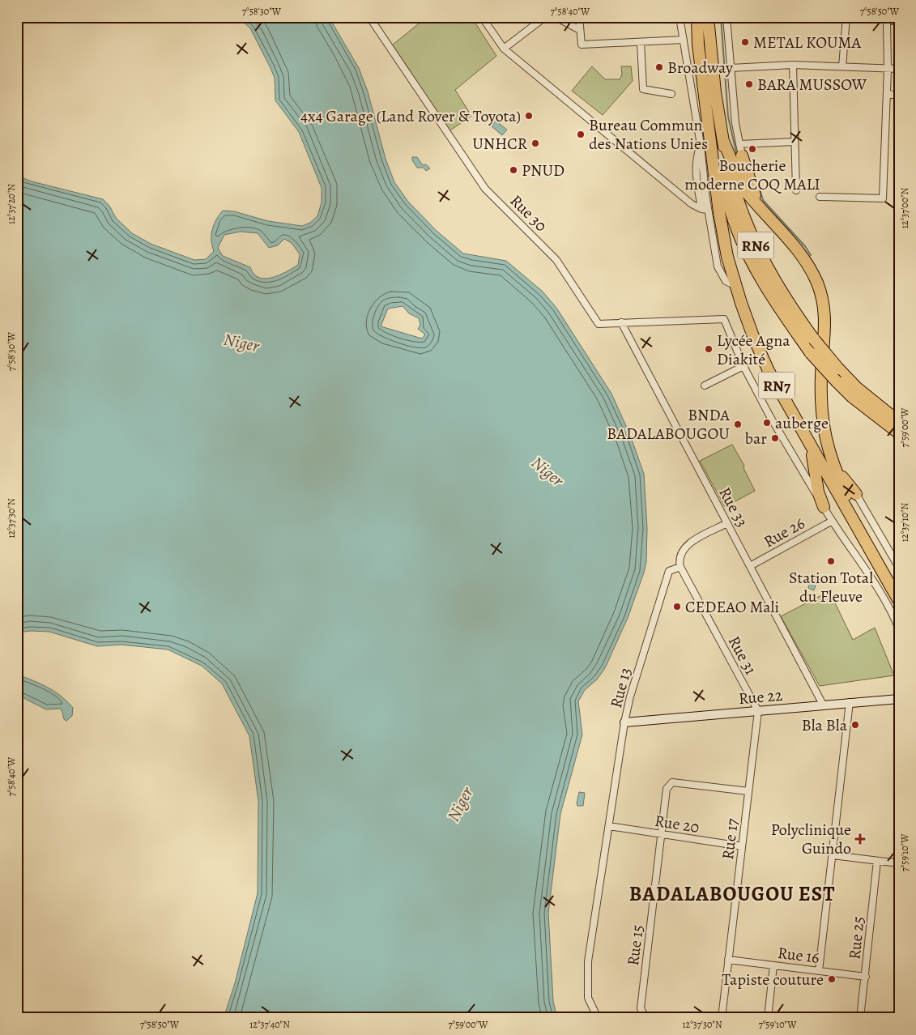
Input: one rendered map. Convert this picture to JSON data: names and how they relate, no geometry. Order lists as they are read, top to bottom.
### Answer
{
  "streets": {
    "highway": ["RN6", "RN7"],
    "street": [
      "Rue 30",
      "Rue 33",
      "Rue 26",
      "Rue 31",
      "Rue 13",
      "Rue 22",
      "Rue 20",
      "Rue 17",
      "Rue 25",
      "Rue 15",
      "Rue 16"
    ]
  },
  "crossings": [
    ["Rue 30", "Rue 33"],
    ["RN6", "RN7"],
    ["Rue 33", "Rue 26"],
    ["Rue 33", "Rue 22"],
    ["Rue 31", "Rue 13"],
    ["Rue 31", "Rue 22"],
    ["Rue 31", "Rue 17"],
    ["Rue 13", "Rue 22"],
    ["Rue 13", "Rue 20"],
    ["Rue 22", "Rue 17"],
    ["Rue 20", "Rue 17"],
    ["Rue 20", "Rue 15"],
    ["Rue 17", "Rue 15"],
    ["Rue 17", "Rue 16"],
    ["Rue 25", "Rue 16"]
  ],
  "districts": ["BADALABOUGOU EST"],
  "water": ["Niger"],
  "places": {
    "other": [
      "METAL KOUMA",
      "Broadway",
      "BARA MUSSOW",
      "4x4 Garage (Land Rover & Toyota)",
      "Bureau Commun des Nations Unies",
      "UNHCR",
      "Boucherie moderne COQ MALI",
      "PNUD",
      "Lycée Agna Diakité",
      "auberge",
      "BNDA BADALABOUGOU",
      "bar",
      "Station Total du Fleuve",
      "CEDEAO Mali",
      "Bla Bla",
      "Tapiste couture"
    ],
    "health": ["Polyclinique Guindo"]
  },
  "coordinates": [
    "7°58'30\"W",
    "7°58'40\"W",
    "7°58'50\"W",
    "12°37'20\"N",
    "12°37'00\"N",
    "7°59'00\"W",
    "12°37'30\"N",
    "12°37'10\"N",
    "7°59'10\"W",
    "12°37'40\"N"
  ]
}
